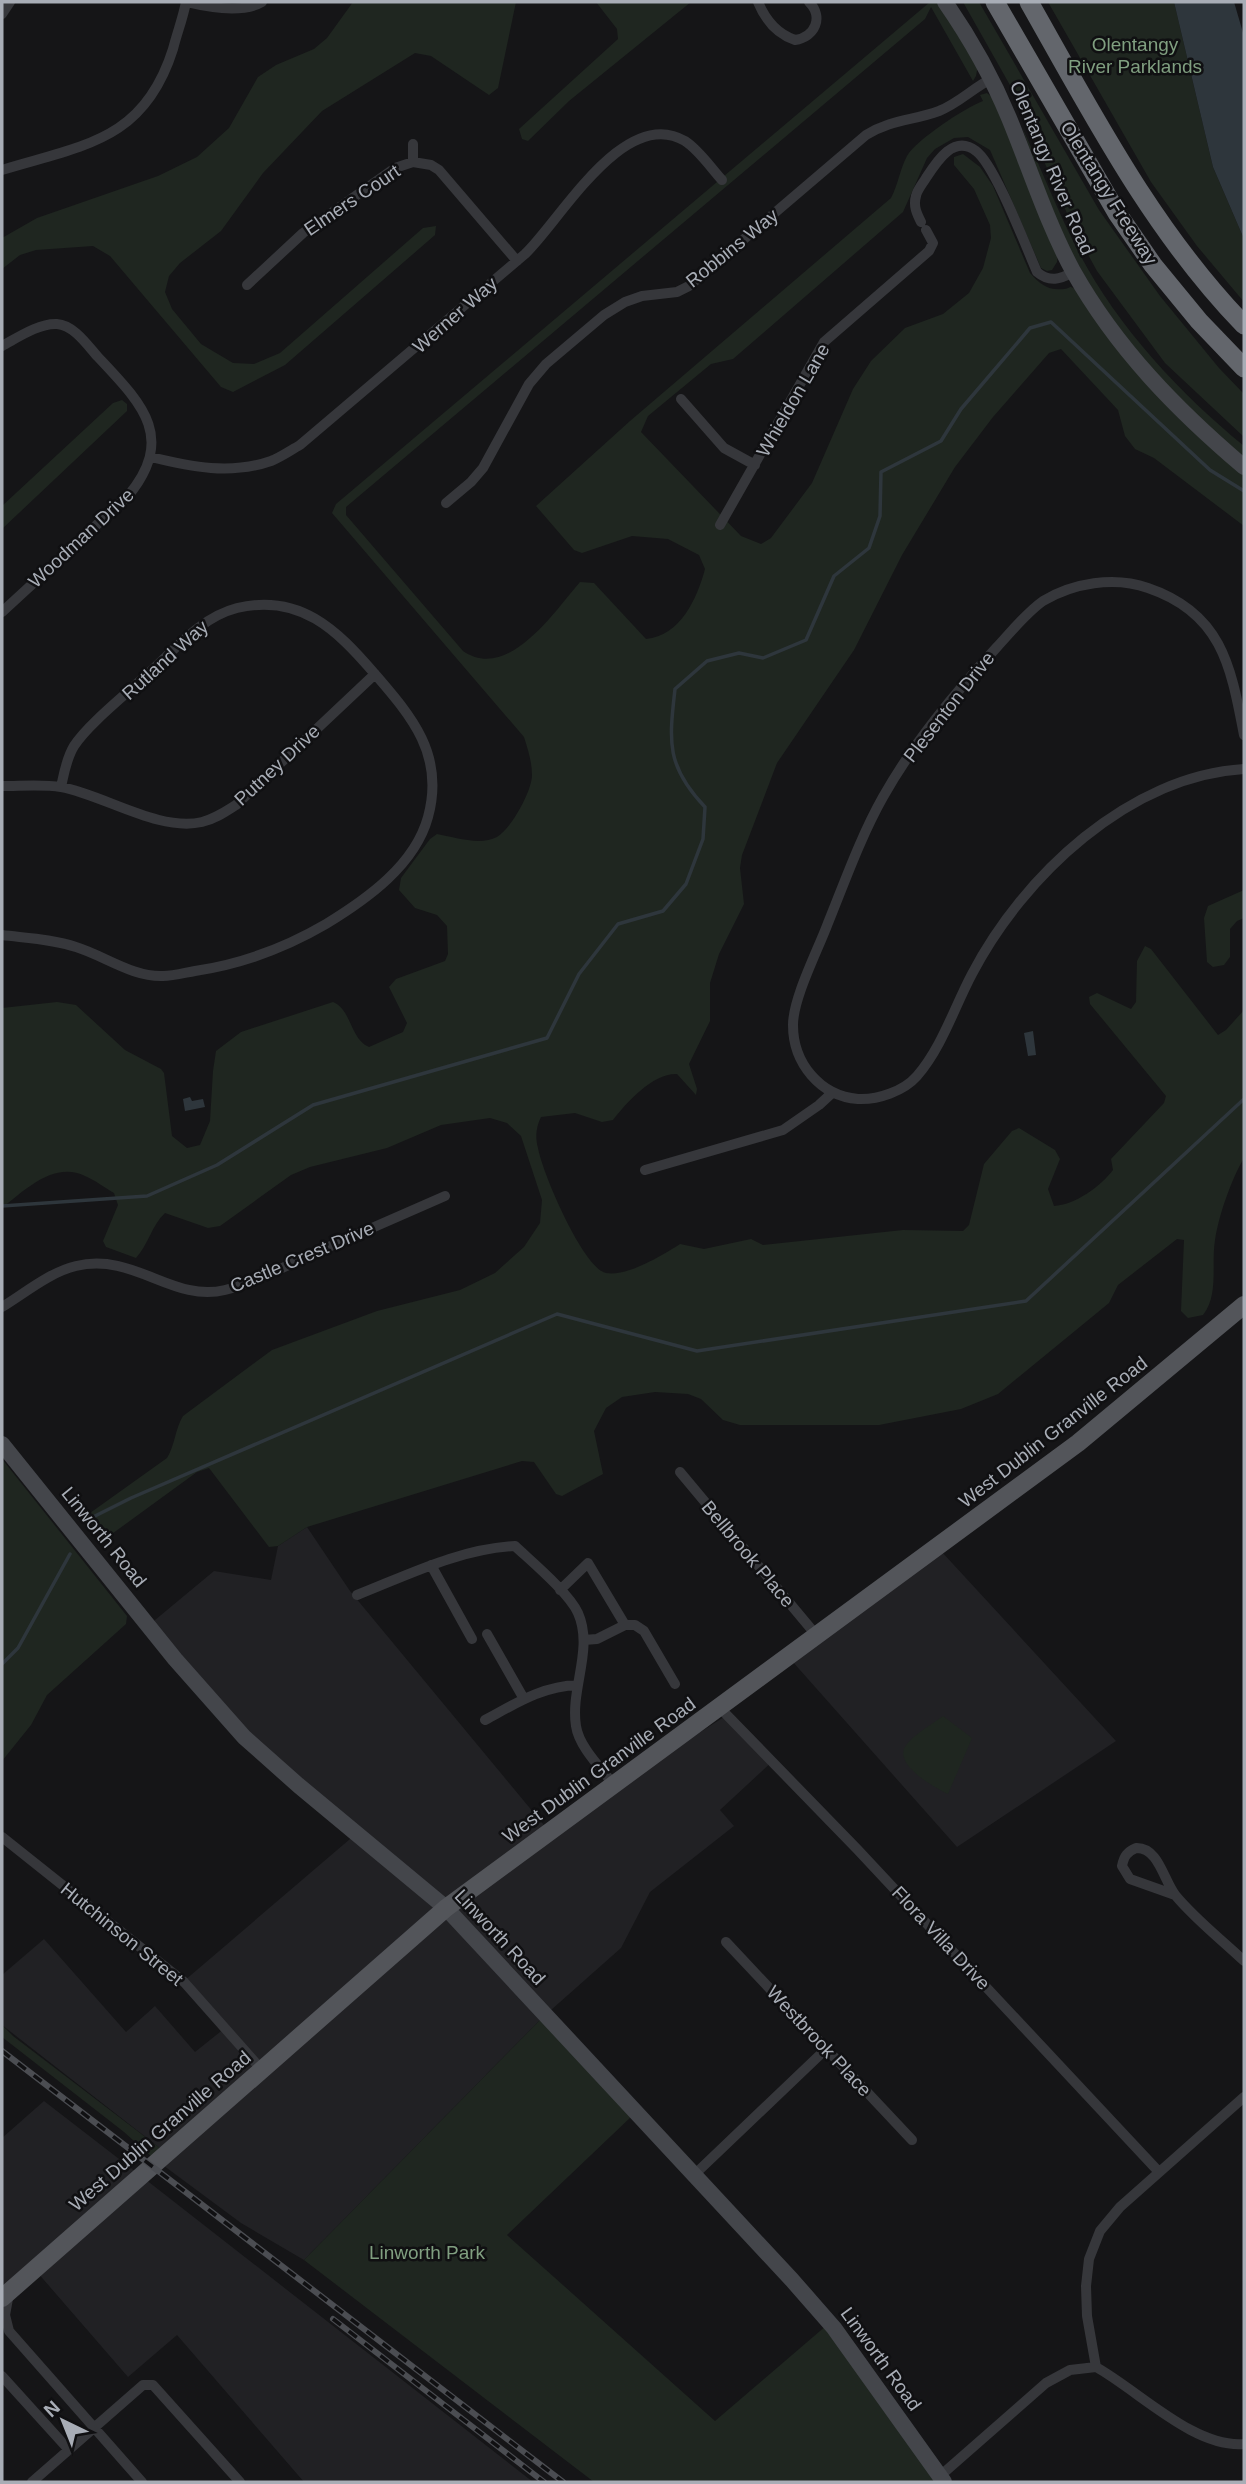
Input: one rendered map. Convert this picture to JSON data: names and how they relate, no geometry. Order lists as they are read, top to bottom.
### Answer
{
  "streets": {
    "highway": ["Olentangy Freeway"],
    "main road": ["Olentangy River Road", "West Dublin Granville Road", "Linworth Road"],
    "street": [
      "Elmers Court",
      "Robbins Way",
      "Werner Way",
      "Whieldon Lane",
      "Woodman Drive",
      "Rutland Way",
      "Plesenton Drive",
      "Putney Drive",
      "Castle Crest Drive",
      "Bellbrook Place",
      "Hutchinson Street",
      "Flora Villa Drive",
      "Westbrook Place"
    ]
  },
  "crossings": [
    ["Olentangy River Road", "Robbins Way"],
    ["Olentangy River Road", "Whieldon Lane"],
    ["Elmers Court", "Werner Way"],
    ["Werner Way", "Woodman Drive"],
    ["Rutland Way", "Putney Drive"],
    ["West Dublin Granville Road", "Linworth Road"],
    ["West Dublin Granville Road", "Bellbrook Place"],
    ["West Dublin Granville Road", "Hutchinson Street"],
    ["West Dublin Granville Road", "Flora Villa Drive"]
  ],
  "parks": ["Olentangy River Parklands", "Linworth Park"],
  "north": "top left"
}
